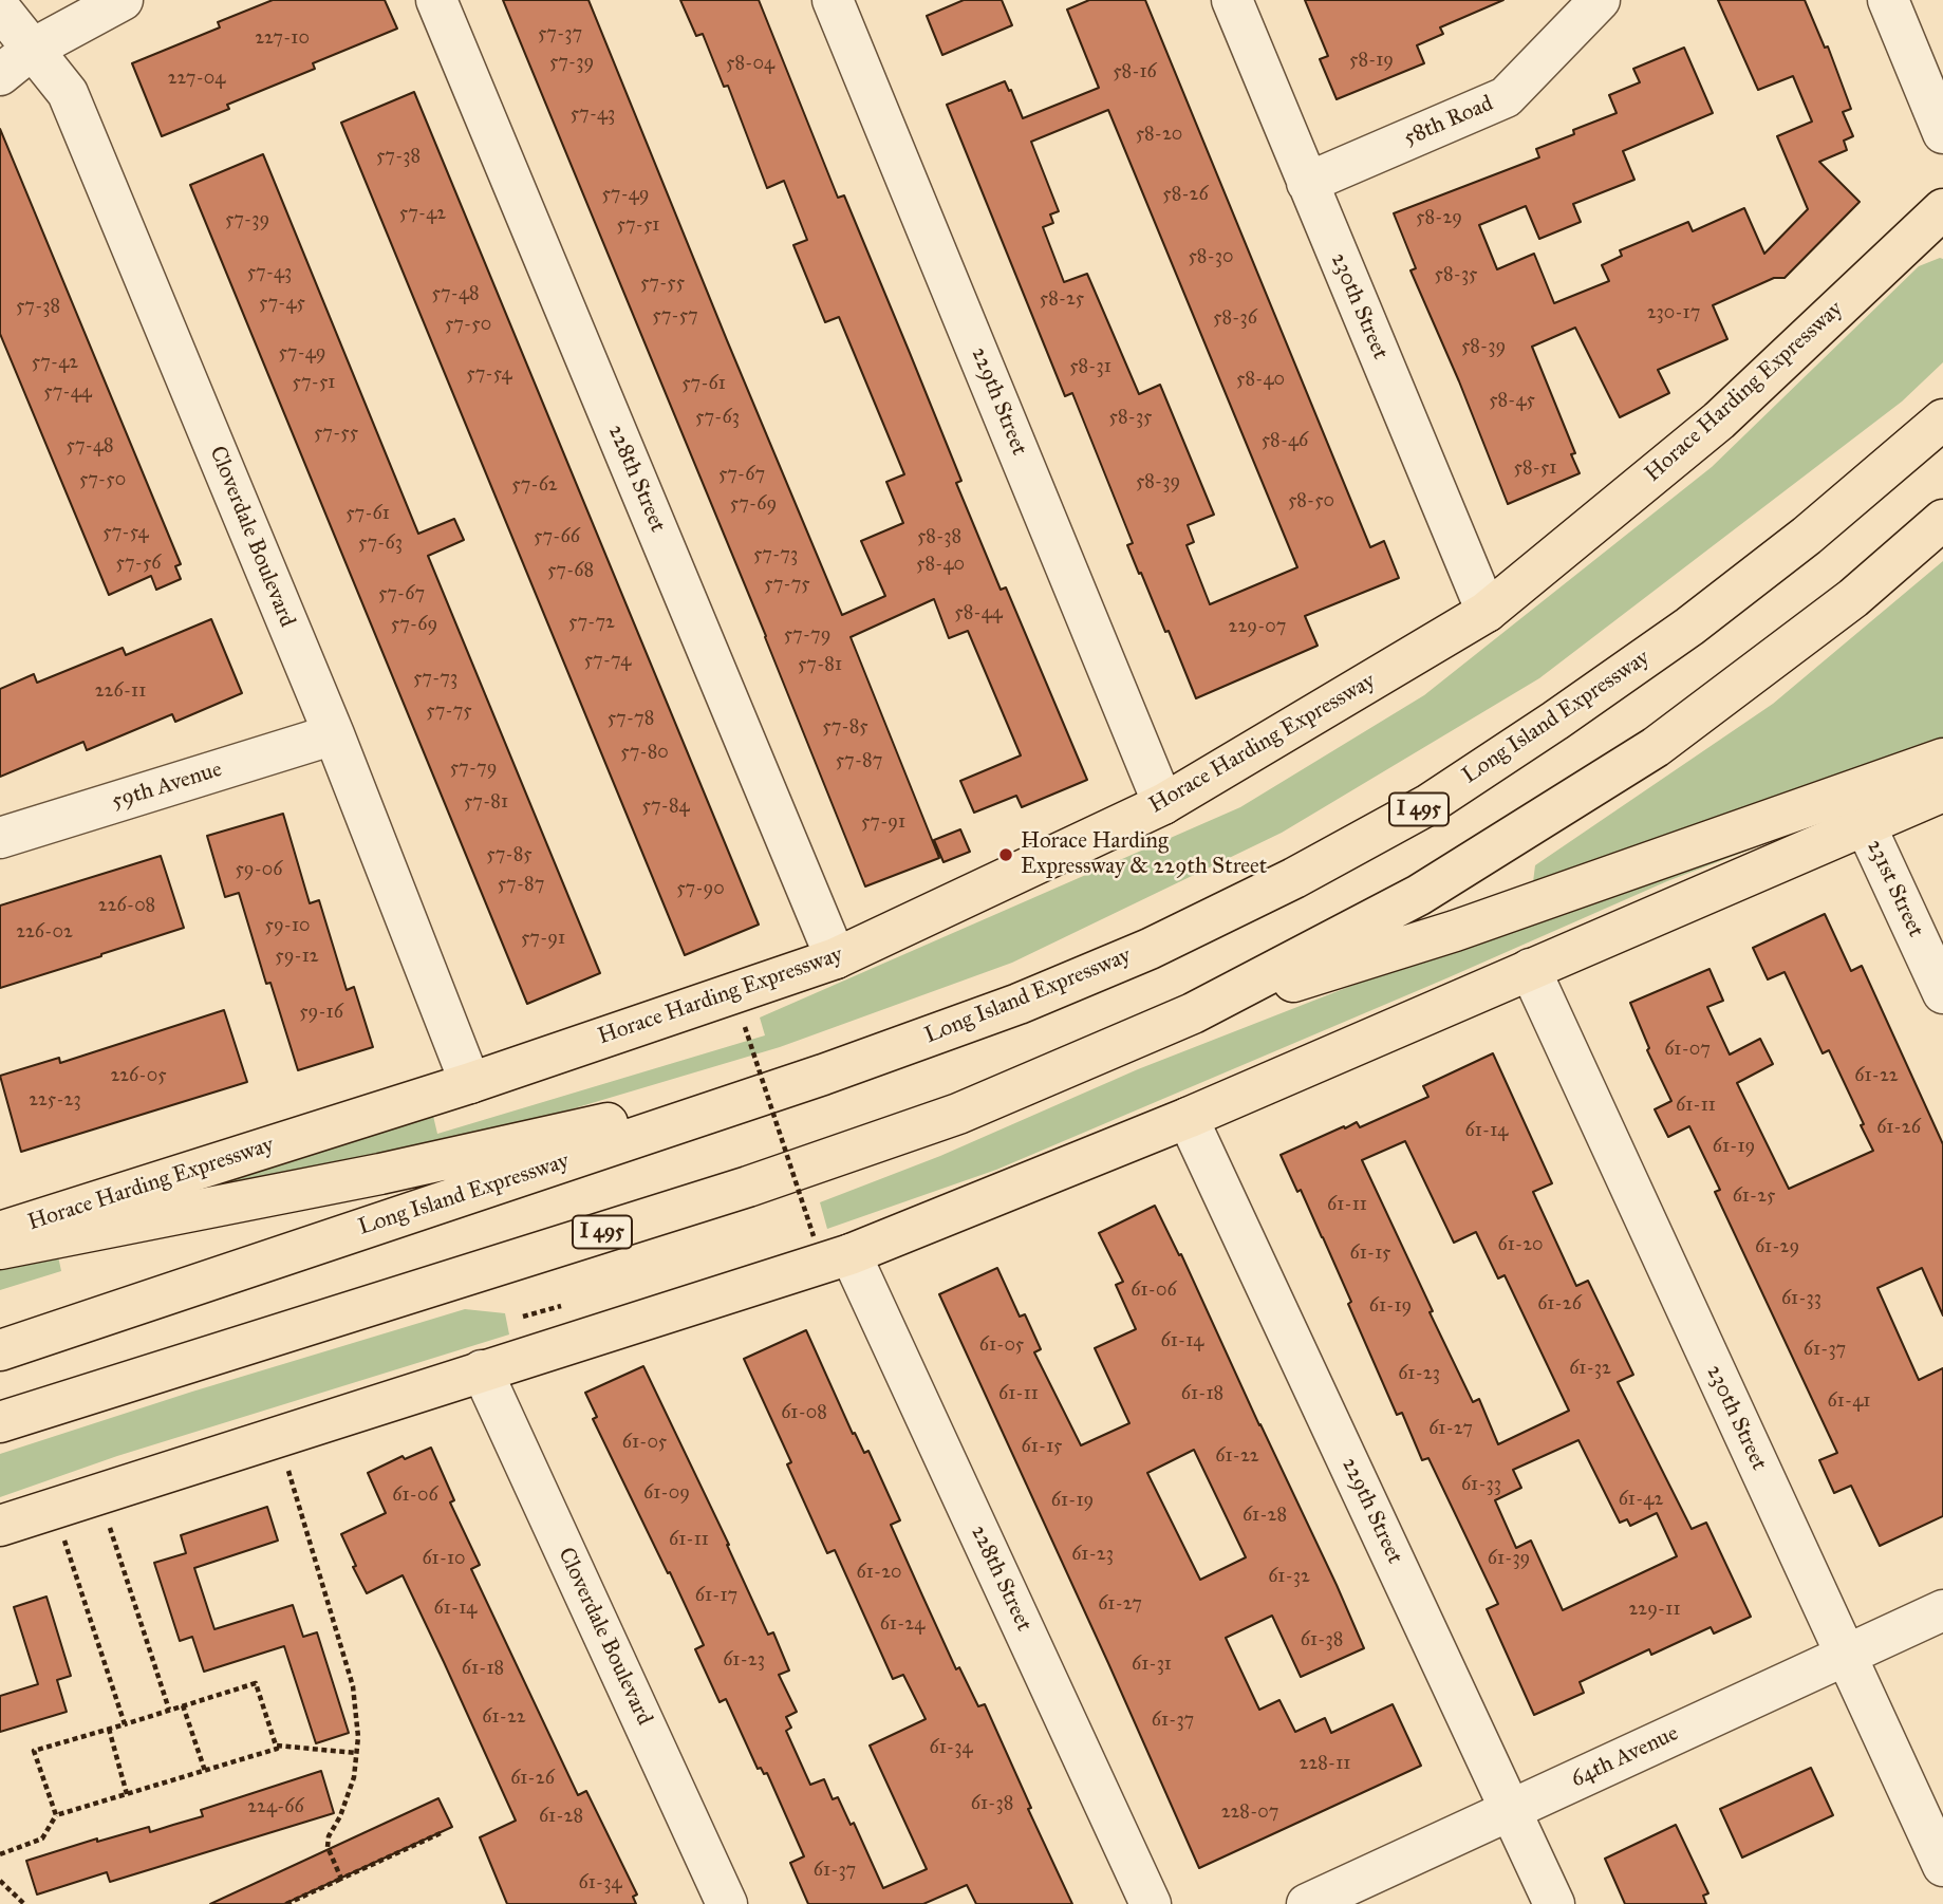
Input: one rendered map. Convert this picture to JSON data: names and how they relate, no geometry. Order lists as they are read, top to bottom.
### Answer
{
  "streets": {
    "main road": ["Horace Harding Expressway", "Long Island Expressway", "I 495"],
    "street": [
      "58th Road",
      "230th Street",
      "229th Street",
      "228th Street",
      "Cloverdale Boulevard",
      "59th Avenue",
      "231st Street",
      "64th Avenue"
    ]
  },
  "crossings": [
    ["58th Road", "230th Street"],
    ["230th Street", "Horace Harding Expressway"],
    ["230th Street", "64th Avenue"],
    ["Horace Harding Expressway", "229th Street"],
    ["Horace Harding Expressway", "228th Street"],
    ["Horace Harding Expressway", "Cloverdale Boulevard"],
    ["229th Street", "64th Avenue"],
    ["Cloverdale Boulevard", "59th Avenue"]
  ],
  "places": ["Horace Harding Expressway & 229th Street"],
  "house_numbers": [
    "57-37",
    "227-10",
    "58-19",
    "57-39",
    "58-04",
    "58-16",
    "227-04",
    "57-43",
    "58-20",
    "57-38",
    "57-49",
    "58-26",
    "57-42",
    "58-29",
    "57-39",
    "57-51",
    "58-30",
    "57-43",
    "58-35",
    "57-55",
    "57-48",
    "58-25",
    "57-45",
    "57-38",
    "230-17",
    "57-57",
    "58-36",
    "57-50",
    "58-39",
    "57-49",
    "57-42",
    "58-31",
    "57-54",
    "58-40",
    "57-51",
    "57-61",
    "57-44",
    "58-45",
    "57-63",
    "58-35",
    "57-55",
    "58-46",
    "57-48",
    "58-51",
    "57-67",
    "57-50",
    "58-39",
    "57-62",
    "58-50",
    "57-69",
    "57-61",
    "57-54",
    "57-66",
    "58-38",
    "57-63",
    "57-73",
    "57-56",
    "58-40",
    "57-68",
    "57-75",
    "57-67",
    "58-44",
    "57-72",
    "57-69",
    "229-07",
    "57-79",
    "57-74",
    "57-81",
    "57-73",
    "226-11",
    "57-75",
    "57-78",
    "57-85",
    "57-80",
    "57-87",
    "57-79",
    "57-81",
    "57-84",
    "57-91",
    "57-85",
    "59-06",
    "57-87",
    "57-90",
    "226-08",
    "59-10",
    "226-02",
    "57-91",
    "59-12",
    "59-16",
    "61-07",
    "226-05",
    "61-22",
    "225-23",
    "61-11",
    "61-26",
    "61-14",
    "61-19",
    "61-25",
    "61-11",
    "61-20",
    "61-29",
    "61-15",
    "61-06",
    "61-33",
    "61-26",
    "61-19",
    "61-14",
    "61-05",
    "61-37",
    "61-32",
    "61-23",
    "61-11",
    "61-18",
    "61-41",
    "61-08",
    "61-27",
    "61-05",
    "61-15",
    "61-22",
    "61-33",
    "61-09",
    "61-06",
    "61-42",
    "61-19",
    "61-28",
    "61-11",
    "61-23",
    "61-10",
    "61-39",
    "61-20",
    "61-32",
    "61-17",
    "61-27",
    "61-14",
    "229-11",
    "61-24",
    "61-38",
    "61-23",
    "61-31",
    "61-18",
    "61-22",
    "61-37",
    "61-34",
    "228-11",
    "61-26",
    "61-38",
    "224-66",
    "228-07",
    "61-28",
    "61-37",
    "61-34"
  ]
}
